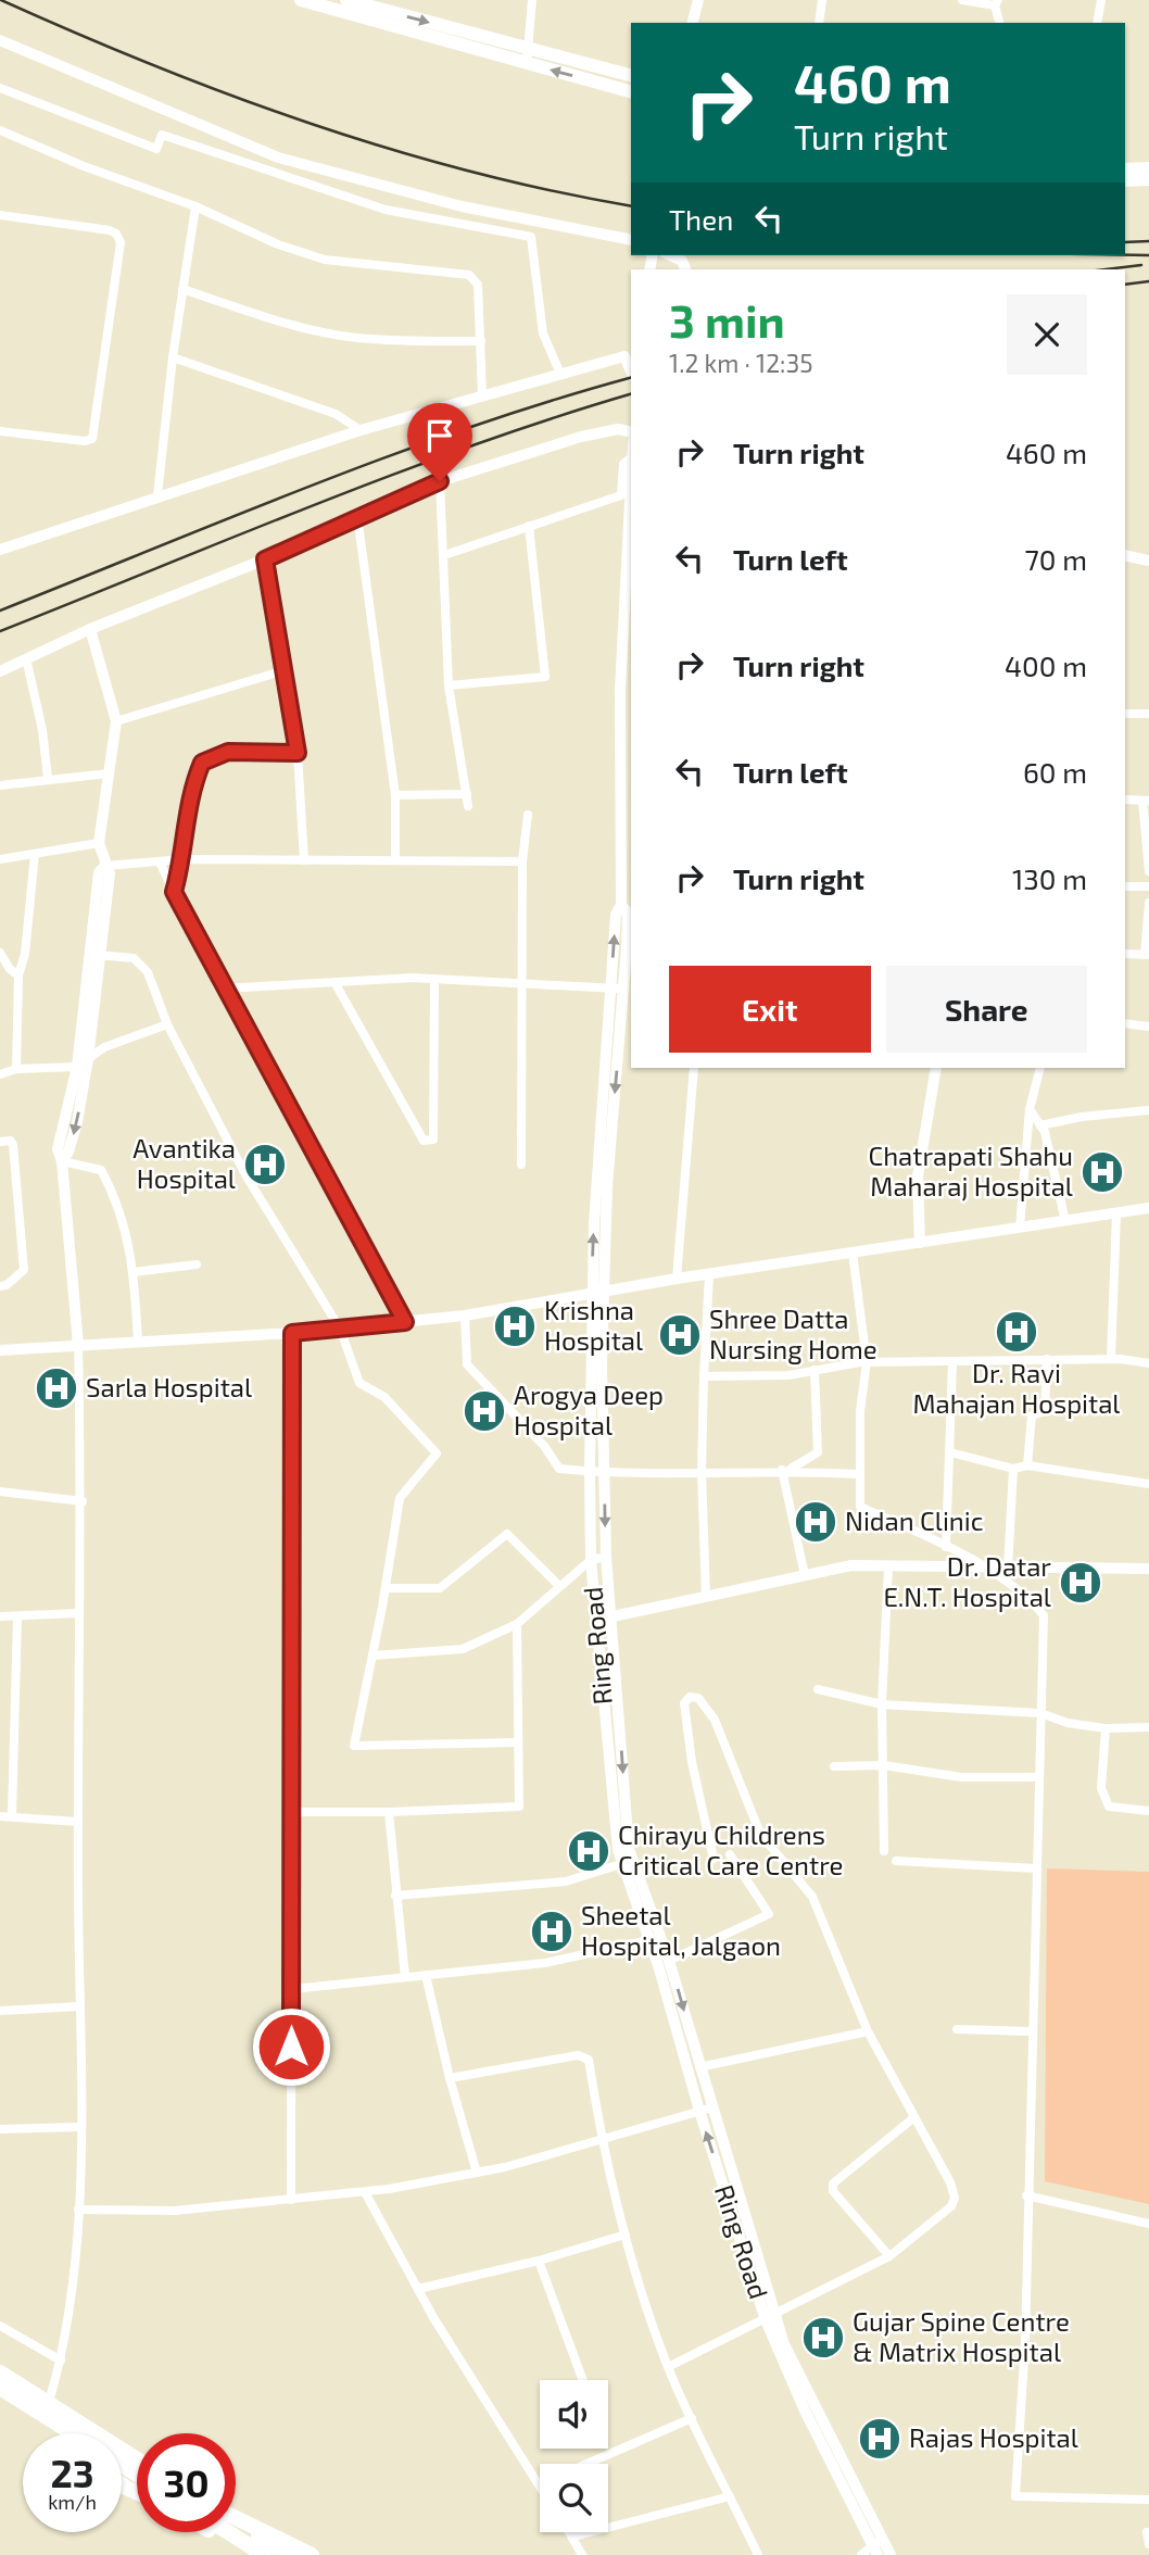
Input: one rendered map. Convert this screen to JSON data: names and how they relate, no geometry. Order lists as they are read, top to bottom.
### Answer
{
  "streets": {
    "main road": ["Ring Road"]
  },
  "places": {
    "hospital": [
      "Avantika Hospital",
      "Chatrapati Shahu Maharaj Hospital",
      "Krishna Hospital",
      "Dr. Ravi Mahajan Hospital",
      "Shree Datta Nursing Home",
      "Sarla Hospital",
      "Arogya Deep Hospital",
      "Nidan Clinic",
      "Dr. Datar E.N.T. Hospital",
      "Chirayu Childrens Critical Care Centre",
      "Sheetal Hospital, Jalgaon",
      "Gujar Spine Centre & Matrix Hospital",
      "Rajas Hospital"
    ]
  },
  "page": {
    "turn": ["460 m", "Turn right"],
    "then": "Then",
    "heading": ["3 min", "1.2 km · 12:35"],
    "list": [
      {
        "name": "Turn right",
        "value": "460 m"
      },
      {
        "name": "Turn left",
        "value": "70 m"
      },
      {
        "name": "Turn right",
        "value": "400 m"
      },
      {
        "name": "Turn left",
        "value": "60 m"
      },
      {
        "name": "Turn right",
        "value": "130 m"
      }
    ],
    "buttons": ["Exit", "Share"],
    "speed": "23 km/h",
    "limit": "30"
  }
}
